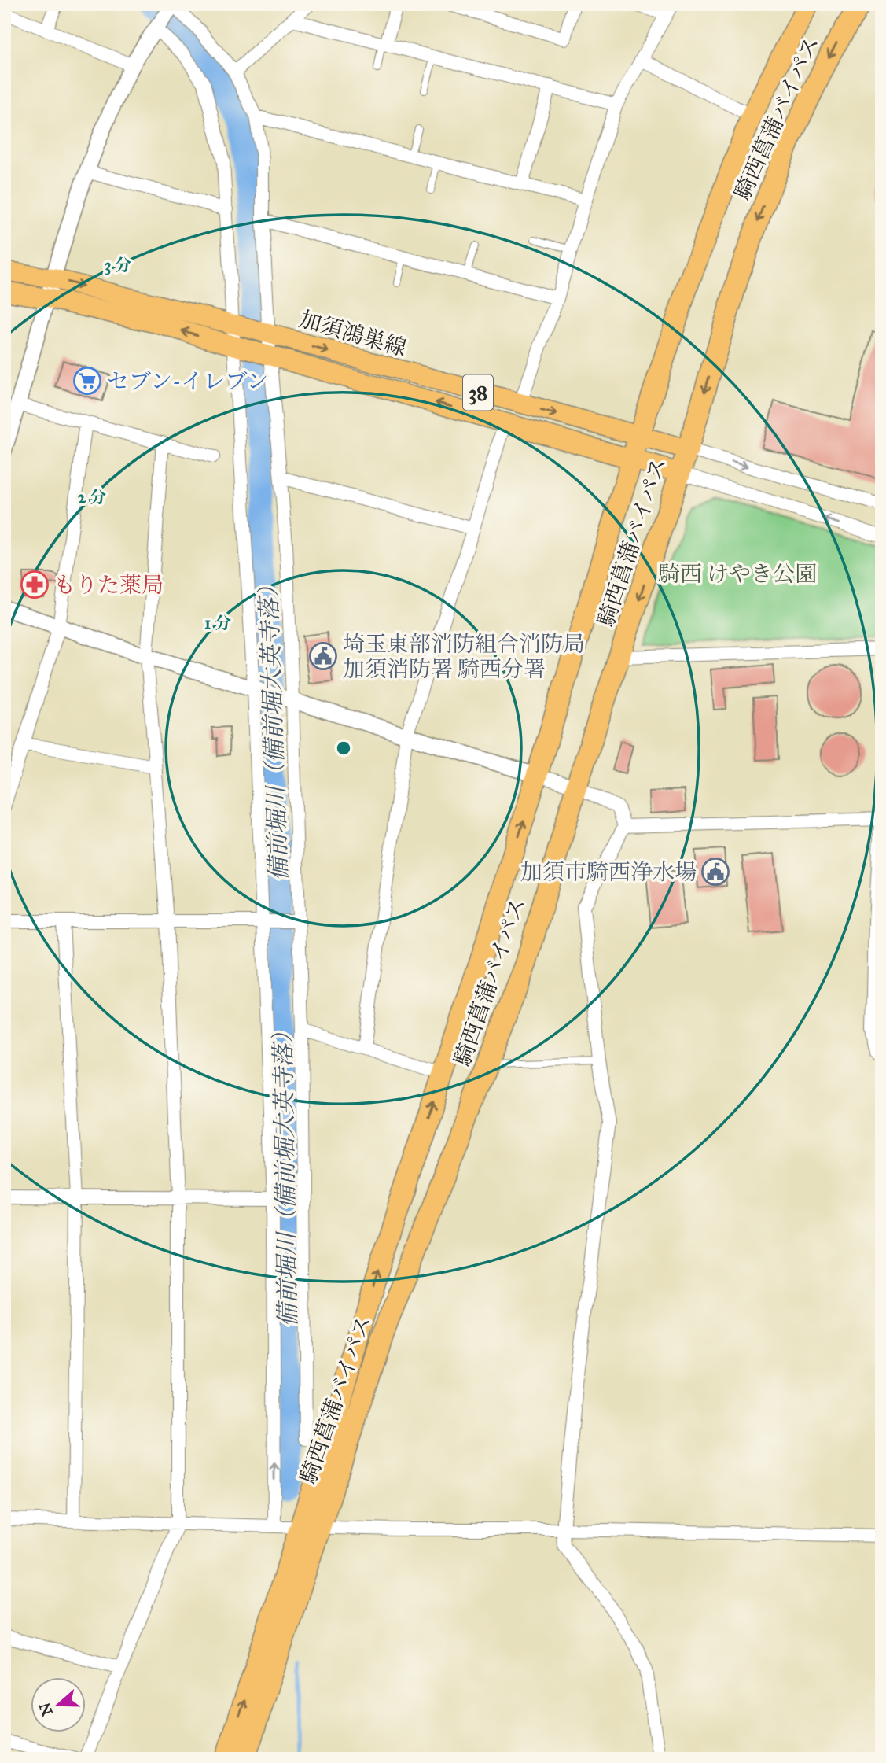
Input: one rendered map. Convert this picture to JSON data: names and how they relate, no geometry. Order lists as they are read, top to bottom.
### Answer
{
  "streets": {
    "highway": ["騎西菖蒲バイパス"],
    "main road": ["加須鴻巣線", "38"]
  },
  "crossings": [
    ["騎西菖蒲バイパス", "加須鴻巣線"]
  ],
  "water": ["備前堀川（備前堀大英寺落）"],
  "parks": ["騎西 けやき公園"],
  "places": {
    "supermarket": ["セブン-イレブン"],
    "pharmacy": ["もりた薬局"],
    "public building": ["埼玉東部消防組合消防局 加須消防署 騎西分署", "加須市騎西浄水場"]
  },
  "north": "left",
  "rings": ["3 分", "2 分", "1 分"]
}
